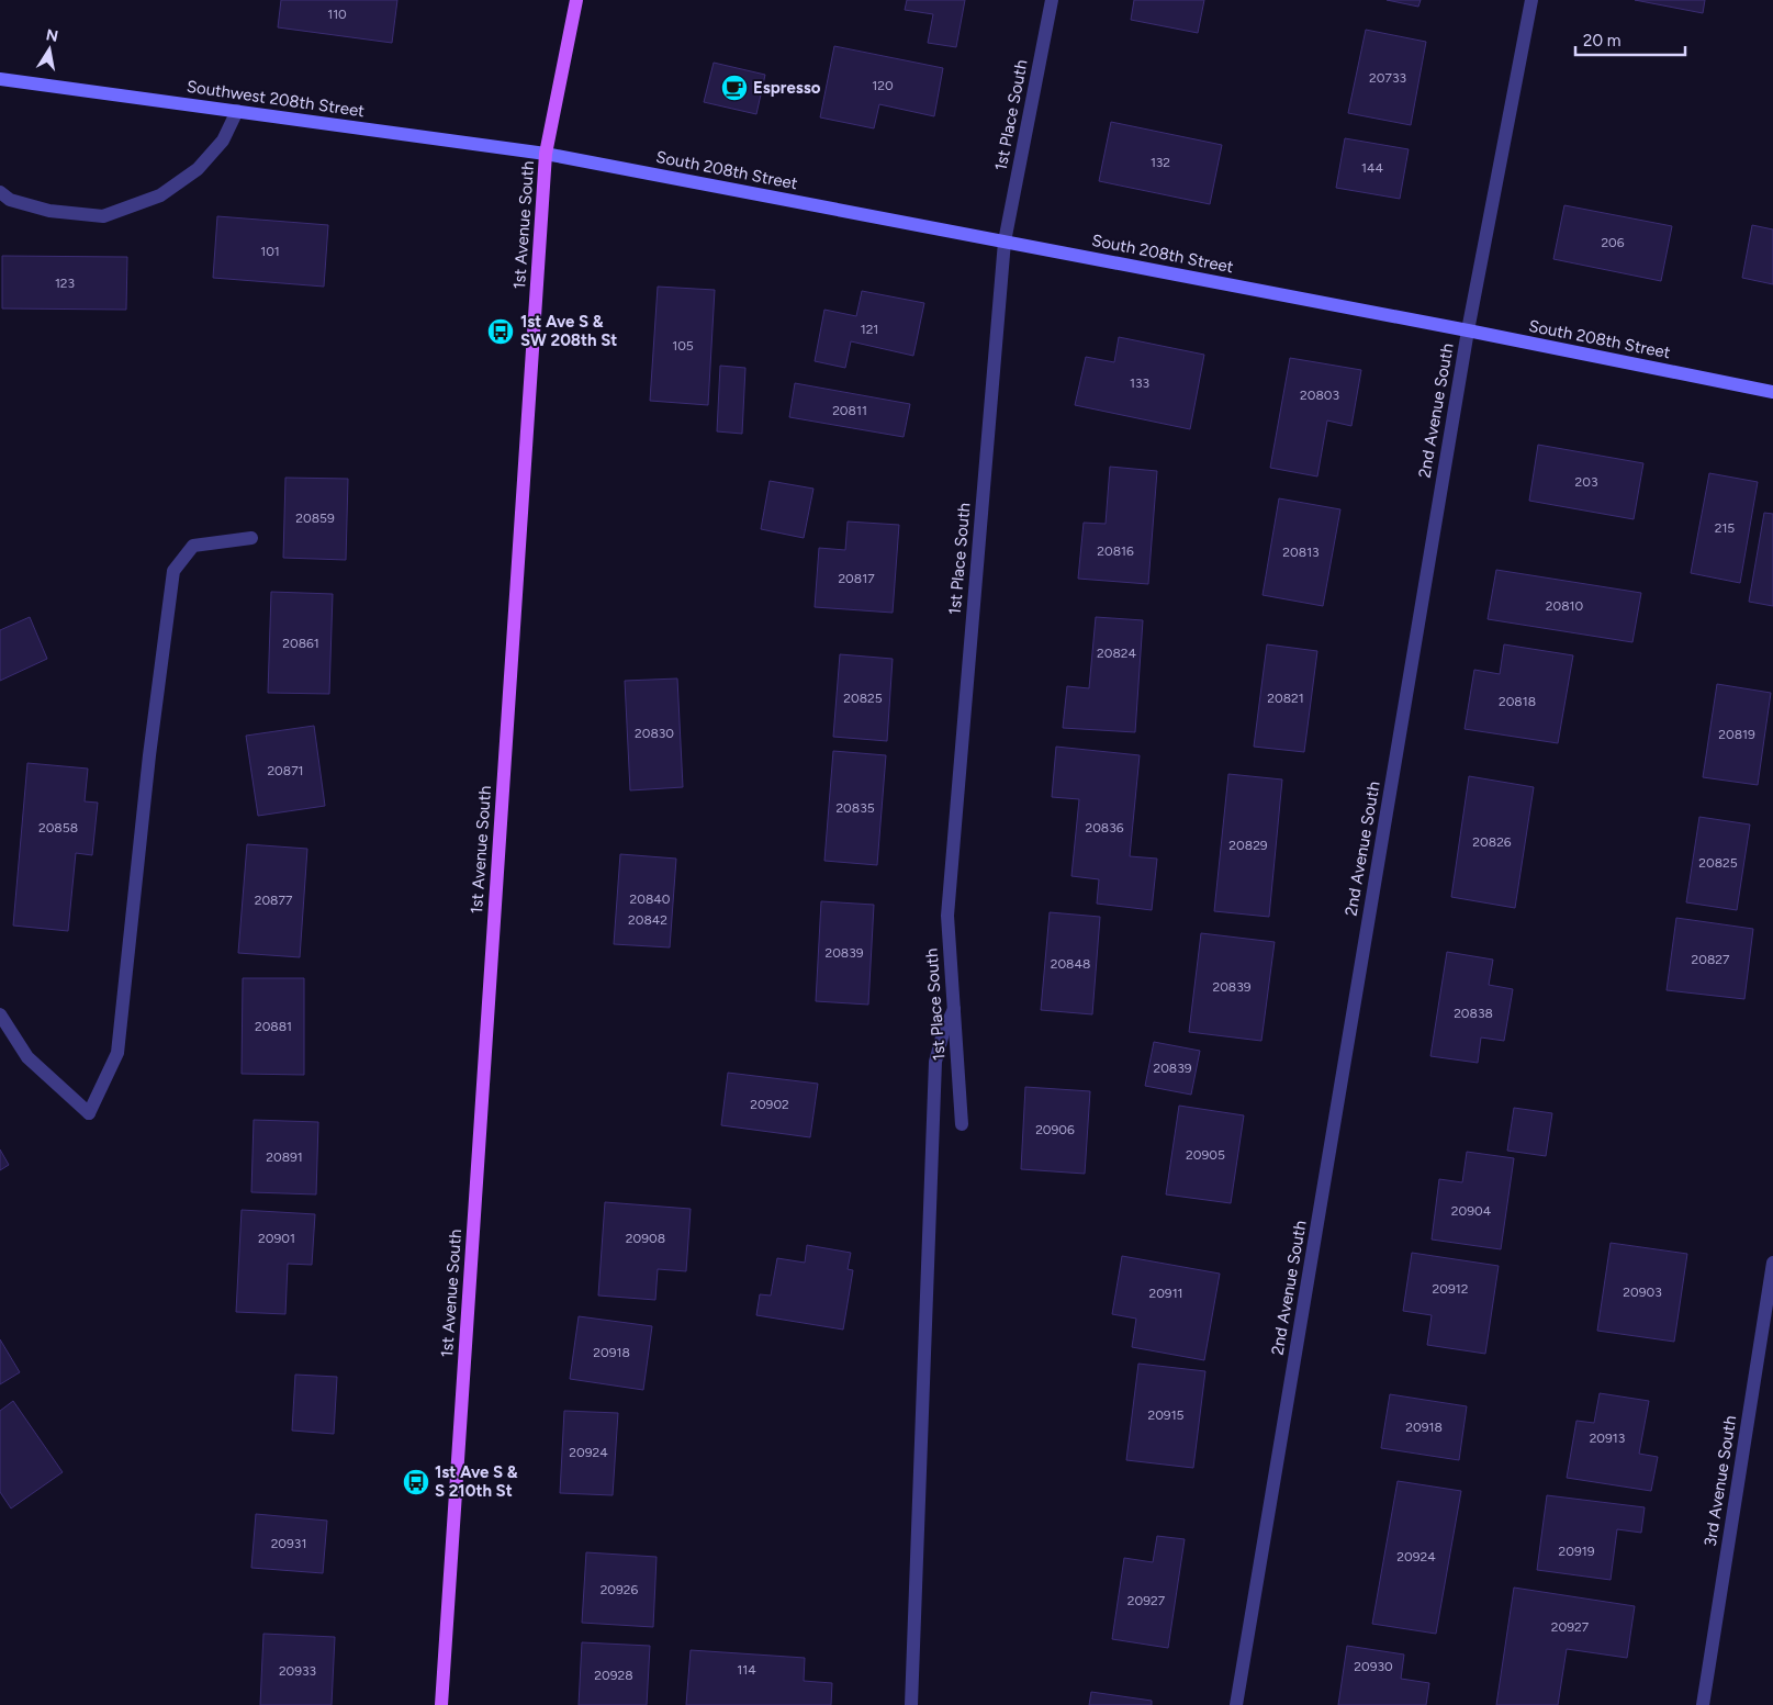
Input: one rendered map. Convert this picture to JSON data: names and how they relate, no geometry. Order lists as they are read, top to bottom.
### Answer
{
  "streets": {
    "main road": ["1st Avenue South"],
    "street": [
      "Southwest 208th Street",
      "1st Place South",
      "South 208th Street",
      "2nd Avenue South",
      "3rd Avenue South"
    ]
  },
  "crossings": [
    ["Southwest 208th Street", "South 208th Street"],
    ["Southwest 208th Street", "1st Avenue South"],
    ["1st Place South", "South 208th Street"],
    ["South 208th Street", "1st Avenue South"],
    ["South 208th Street", "2nd Avenue South"]
  ],
  "places": {
    "cafe": ["Espresso"],
    "bus stop": ["1st Ave S & SW 208th St", "1st Ave S & S 210th St"]
  },
  "house_numbers": [
    "110",
    "20733",
    "120",
    "132",
    "144",
    "206",
    "101",
    "123",
    "121",
    "105",
    "133",
    "20803",
    "20811",
    "203",
    "20859",
    "215",
    "20816",
    "20813",
    "20817",
    "20810",
    "20861",
    "20824",
    "20825",
    "20821",
    "20818",
    "20830",
    "20819",
    "20871",
    "20835",
    "20858",
    "20836",
    "20826",
    "20829",
    "20825",
    "20840",
    "20877",
    "20842",
    "20839",
    "20827",
    "20848",
    "20839",
    "20838",
    "20881",
    "20839",
    "20902",
    "20906",
    "20905",
    "20891",
    "20904",
    "20901",
    "20908",
    "20912",
    "20903",
    "20911",
    "20918",
    "20915",
    "20918",
    "20913",
    "20924",
    "20931",
    "20919",
    "20924",
    "20926",
    "20927",
    "20927",
    "20930",
    "114",
    "20933",
    "20928"
  ],
  "scale_bar": "20 m",
  "north": "top"
}
